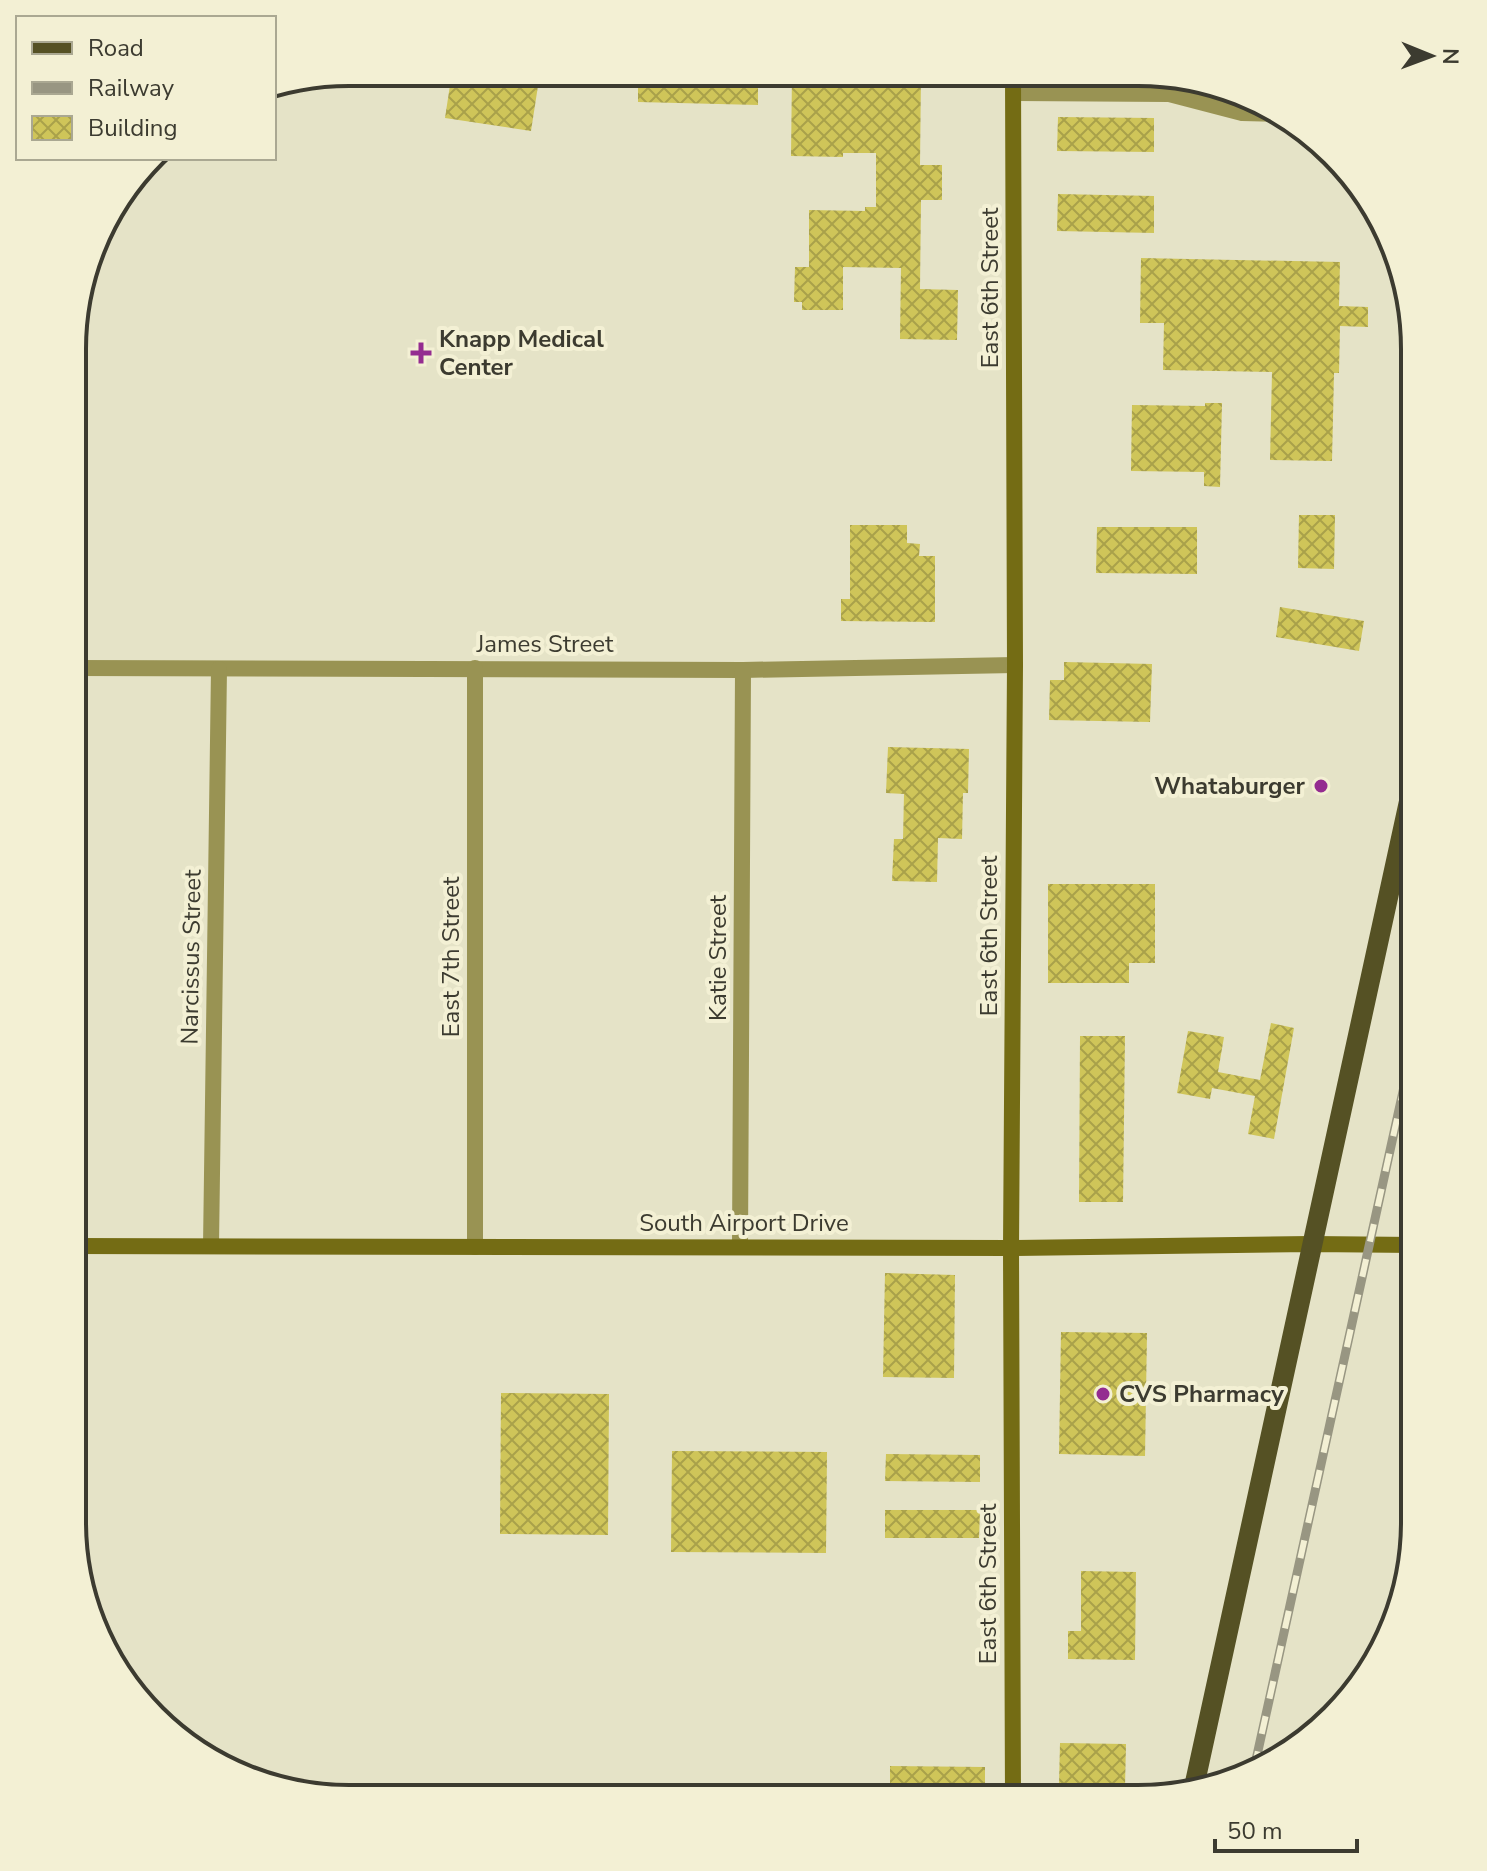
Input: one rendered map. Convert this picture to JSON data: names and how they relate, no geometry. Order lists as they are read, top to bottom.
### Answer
{
  "streets": {
    "street": [
      "East 6th Street",
      "James Street",
      "Narcissus Street",
      "East 7th Street",
      "Katie Street",
      "South Airport Drive"
    ]
  },
  "crossings": [
    ["East 6th Street", "James Street"],
    ["East 6th Street", "South Airport Drive"],
    ["James Street", "Narcissus Street"],
    ["James Street", "East 7th Street"],
    ["James Street", "Katie Street"],
    ["Narcissus Street", "South Airport Drive"],
    ["East 7th Street", "South Airport Drive"],
    ["Katie Street", "South Airport Drive"]
  ],
  "places": {
    "health": ["Knapp Medical Center"],
    "other": ["Whataburger", "CVS Pharmacy"]
  },
  "legend": ["Road", "Railway", "Building"],
  "scale_bar": "50 m",
  "north": "right"
}
